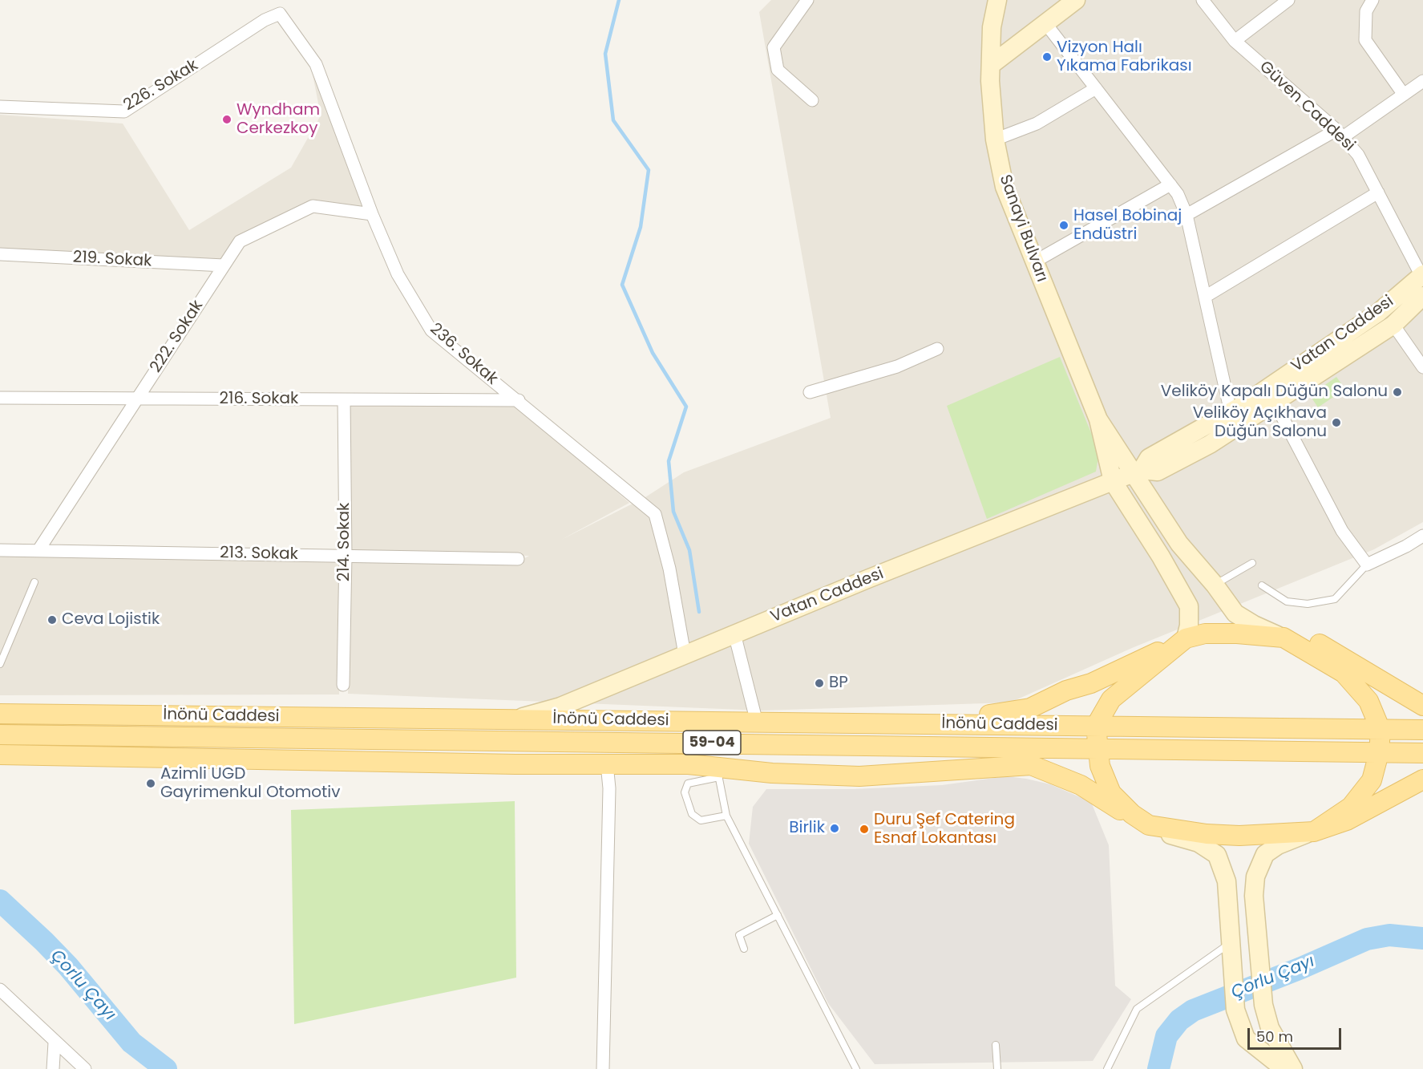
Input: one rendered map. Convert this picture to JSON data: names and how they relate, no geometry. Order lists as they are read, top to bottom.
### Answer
{
  "streets": {
    "main road": [
      "Sanayi Bulvarı",
      "Vatan Caddesi",
      "İnönü Caddesi",
      "59-04"
    ],
    "street": [
      "226. Sokak",
      "Güven Caddesi",
      "219. Sokak",
      "222. Sokak",
      "236. Sokak",
      "216. Sokak",
      "214. Sokak",
      "213. Sokak"
    ]
  },
  "crossings": [
    ["226. Sokak", "236. Sokak"],
    ["Güven Caddesi", "Vatan Caddesi"],
    ["219. Sokak", "222. Sokak"],
    ["Vatan Caddesi", "236. Sokak"],
    ["Vatan Caddesi", "İnönü Caddesi"],
    ["222. Sokak", "236. Sokak"],
    ["222. Sokak", "216. Sokak"],
    ["222. Sokak", "213. Sokak"],
    ["236. Sokak", "216. Sokak"],
    ["216. Sokak", "214. Sokak"],
    ["214. Sokak", "213. Sokak"]
  ],
  "water": ["Çorlu Çayı"],
  "places": [
    "Vizyon Halı Yıkama Fabrikası",
    "Wyndham Cerkezkoy",
    "Hasel Bobinaj Endüstri",
    "Veliköy Kapalı Düğün Salonu",
    "Veliköy Açıkhava Düğün Salonu",
    "Ceva Lojistik",
    "BP",
    "Azimli UGD Gayrimenkul Otomotiv",
    "Birlik",
    "Duru Şef Catering Esnaf Lokantası"
  ],
  "scale_bar": "50 m"
}
